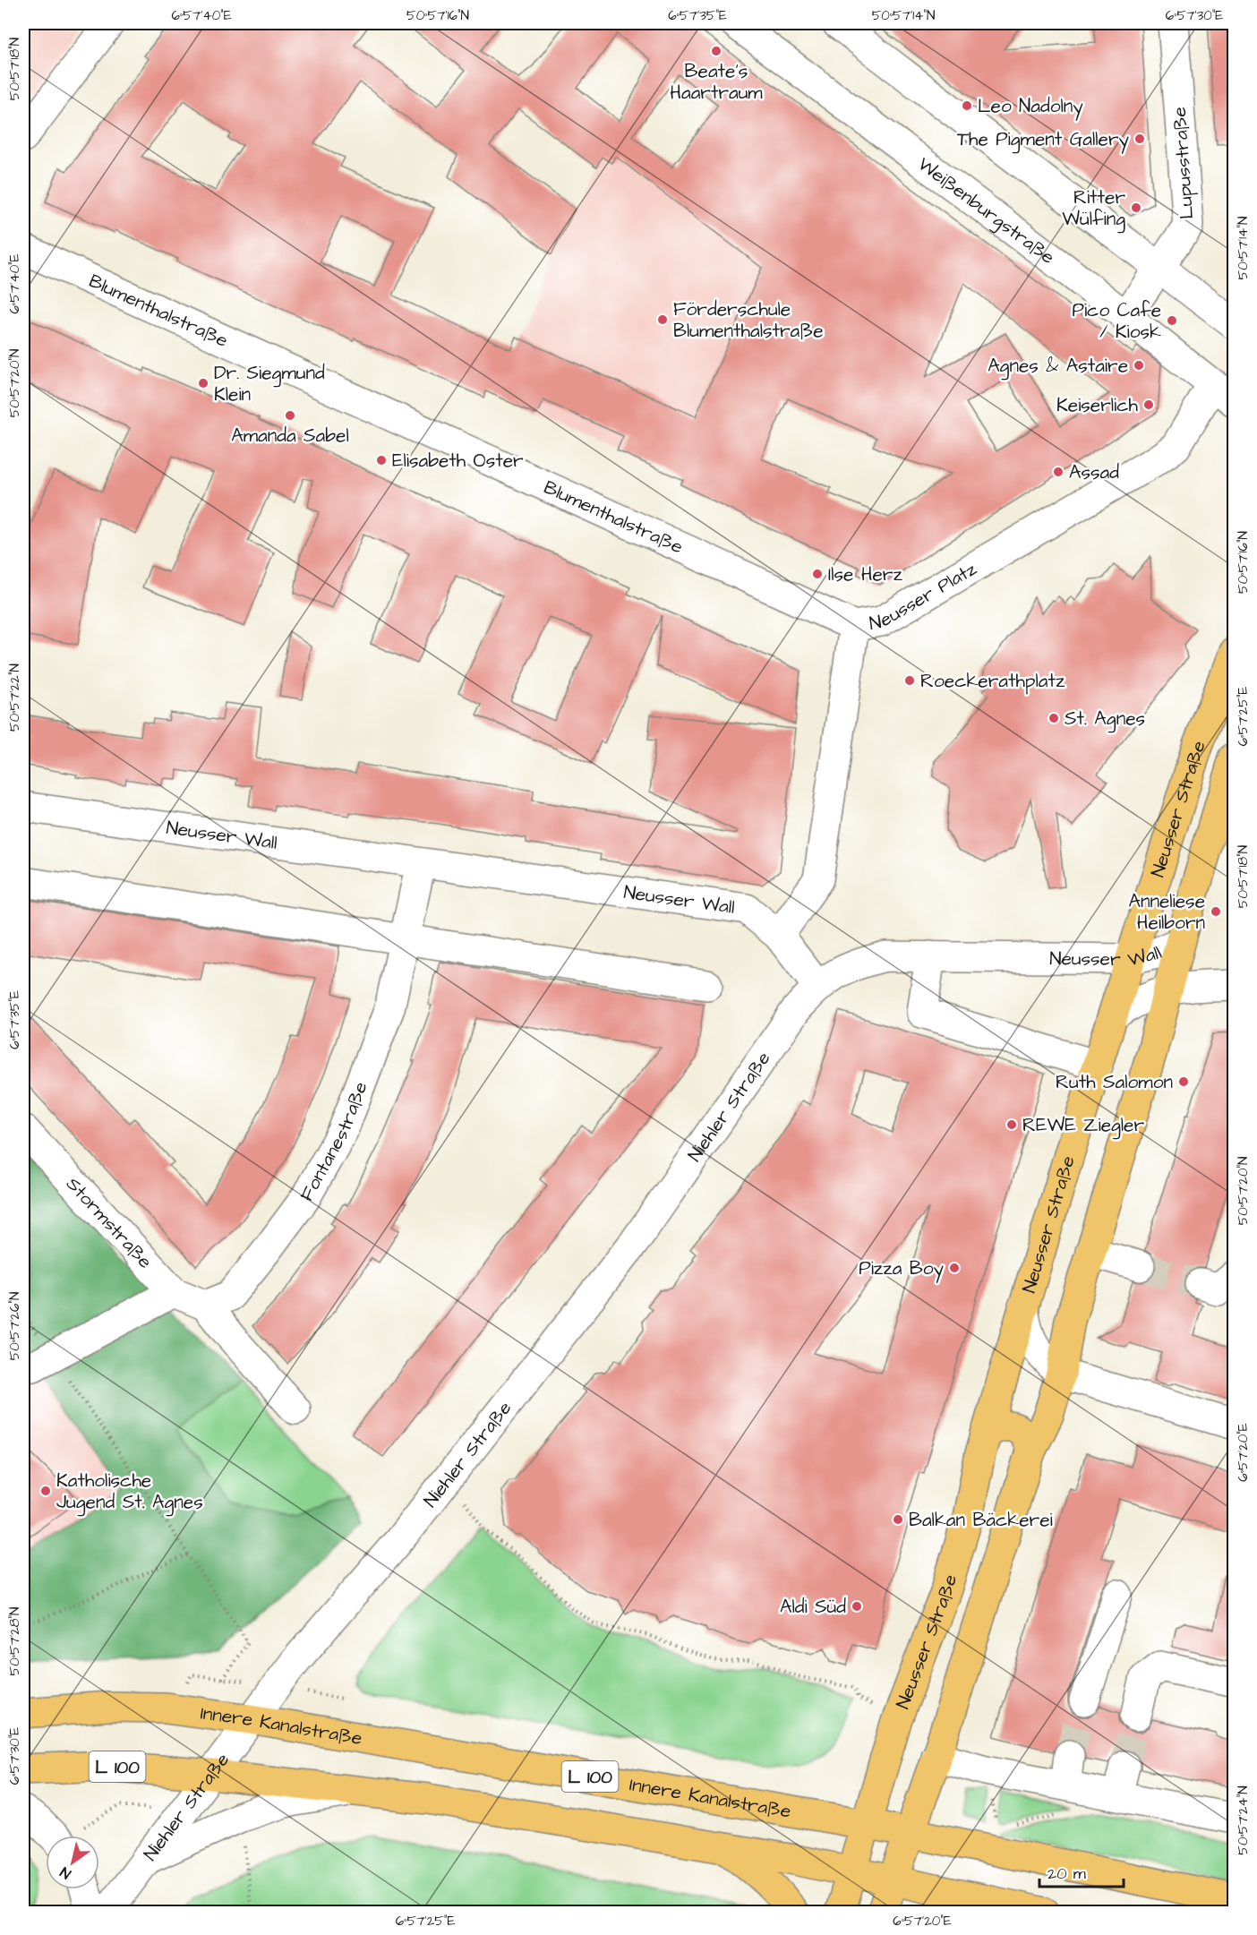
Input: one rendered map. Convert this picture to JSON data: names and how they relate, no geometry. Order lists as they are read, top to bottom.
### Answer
{
  "streets": {
    "main road": ["Neusser Straße", "Innere Kanalstraße", "L 100"],
    "street": [
      "Lupusstraße",
      "Weißenburgstraße",
      "Blumenthalstraße",
      "Neusser Platz",
      "Neusser Wall",
      "Niehler Straße",
      "Fontanestraße",
      "Stormstraße"
    ]
  },
  "crossings": [
    ["Lupusstraße", "Weißenburgstraße"],
    ["Weißenburgstraße", "Neusser Platz"],
    ["Blumenthalstraße", "Neusser Platz"],
    ["Neusser Platz", "Neusser Wall"],
    ["Neusser Straße", "Neusser Wall"],
    ["Neusser Straße", "Innere Kanalstraße"],
    ["Neusser Straße", "L 100"],
    ["Neusser Wall", "Niehler Straße"],
    ["Niehler Straße", "Innere Kanalstraße"],
    ["Niehler Straße", "L 100"],
    ["Fontanestraße", "Stormstraße"]
  ],
  "places": [
    "Beate's Haartraum",
    "Leo Nadolny",
    "The Pigment Gallery",
    "Ritter Wülfing",
    "Förderschule Blumenthalstraße",
    "Pico Cafe / Kiosk",
    "Agnes & Astaire",
    "Dr. Siegmund Klein",
    "Keiserlich",
    "Amanda Sabel",
    "Elisabeth Oster",
    "Assad",
    "Ilse Herz",
    "Roeckerathplatz",
    "St. Agnes",
    "Anneliese Heilborn",
    "Ruth Salomon",
    "REWE Ziegler",
    "Pizza Boy",
    "Katholische Jugend St. Agnes",
    "Balkan Bäckerei",
    "Aldi Süd"
  ],
  "scale_bar": "20 m",
  "north": "bottom left",
  "coordinates": [
    "6°57'40\"E",
    "50°57'16\"N",
    "6°57'35\"E",
    "50°57'14\"N",
    "6°57'30\"E",
    "50°57'18\"N",
    "50°57'20\"N",
    "50°57'22\"N",
    "6°57'25\"E",
    "50°57'26\"N",
    "6°57'20\"E",
    "50°57'28\"N",
    "50°57'24\"N"
  ]
}
